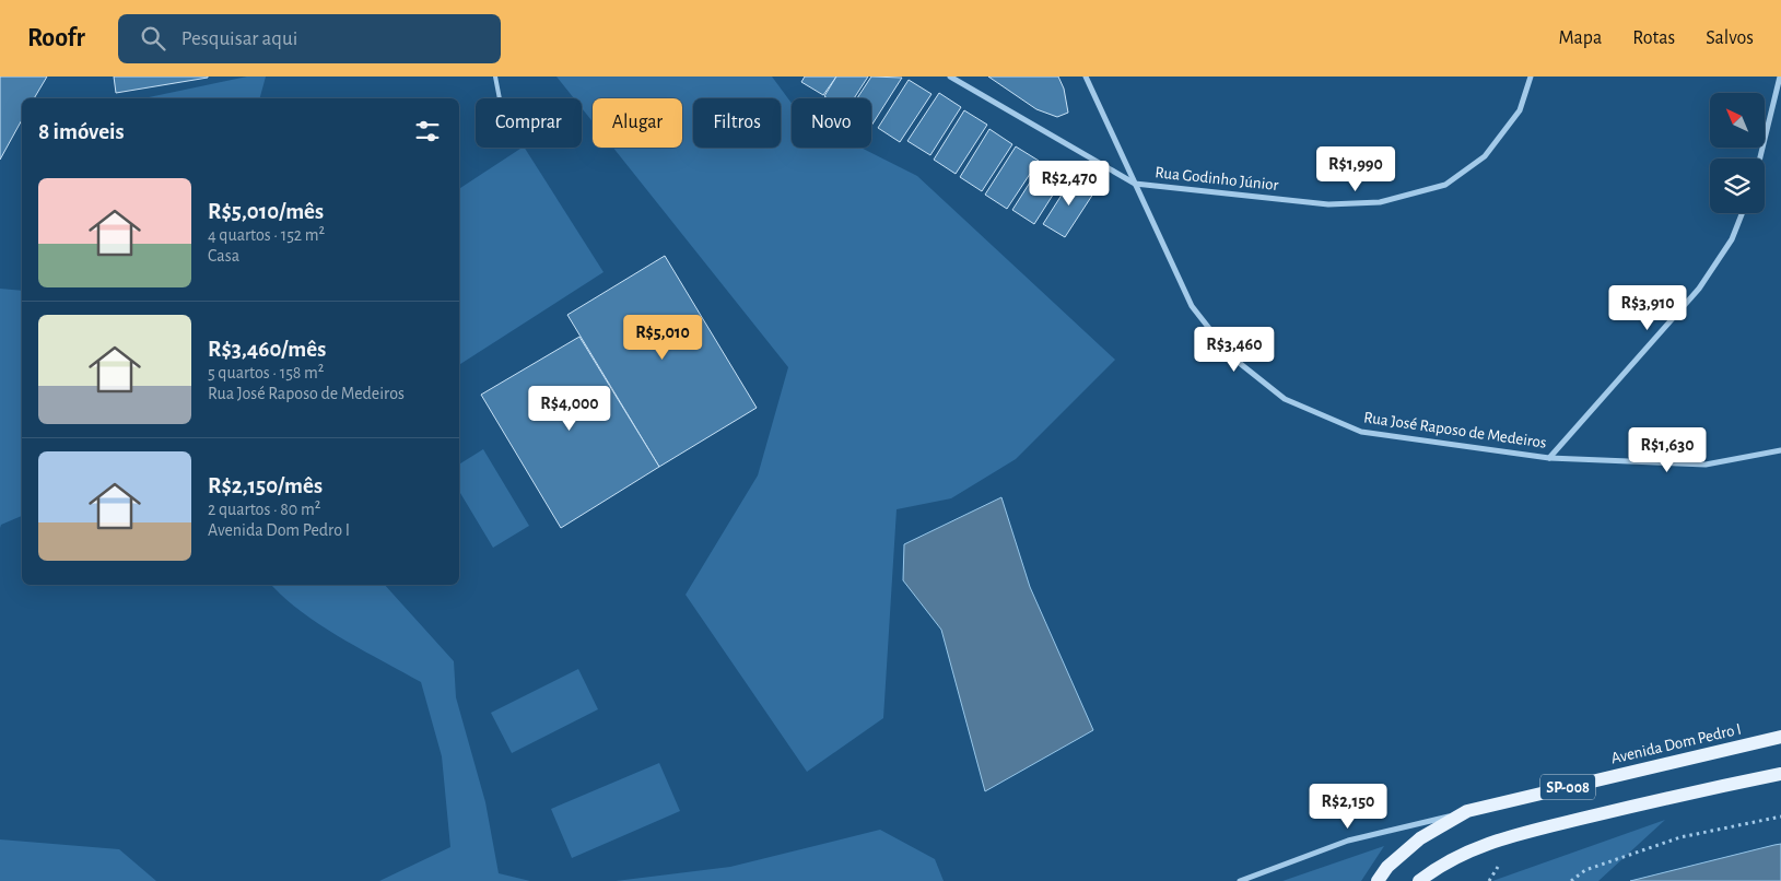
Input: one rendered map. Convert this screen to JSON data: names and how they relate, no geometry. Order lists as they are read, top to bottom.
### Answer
{
  "streets": {
    "main road": ["Avenida Dom Pedro I", "SP-008"],
    "street": ["Rua Godinho Júnior", "Rua José Raposo de Medeiros"]
  },
  "crossings": [
    ["Rua Godinho Júnior", "Rua José Raposo de Medeiros"]
  ],
  "north": "top left",
  "page": {
    "header": "Roofr",
    "search": "Pesquisar aqui",
    "nav": ["Mapa", "Rotas", "Salvos"],
    "chip": [
      "Comprar",
      "Alugar",
      "Filtros",
      "Novo"
    ],
    "heading": "8 imóveis",
    "price": [
      "R$1,990",
      "R$2,470",
      "R$3,910",
      "R$5,010",
      "R$3,460",
      "R$4,000",
      "R$1,630",
      "R$2,150"
    ],
    "list": [
      {
        "name": "R$5,010/mês",
        "note": "4 quartos · 152 m² · Casa"
      },
      {
        "name": "R$3,460/mês",
        "note": "5 quartos · 158 m² · Rua José Raposo de Medeiros"
      },
      {
        "name": "R$2,150/mês",
        "note": "2 quartos · 80 m² · Avenida Dom Pedro I"
      }
    ]
  }
}
